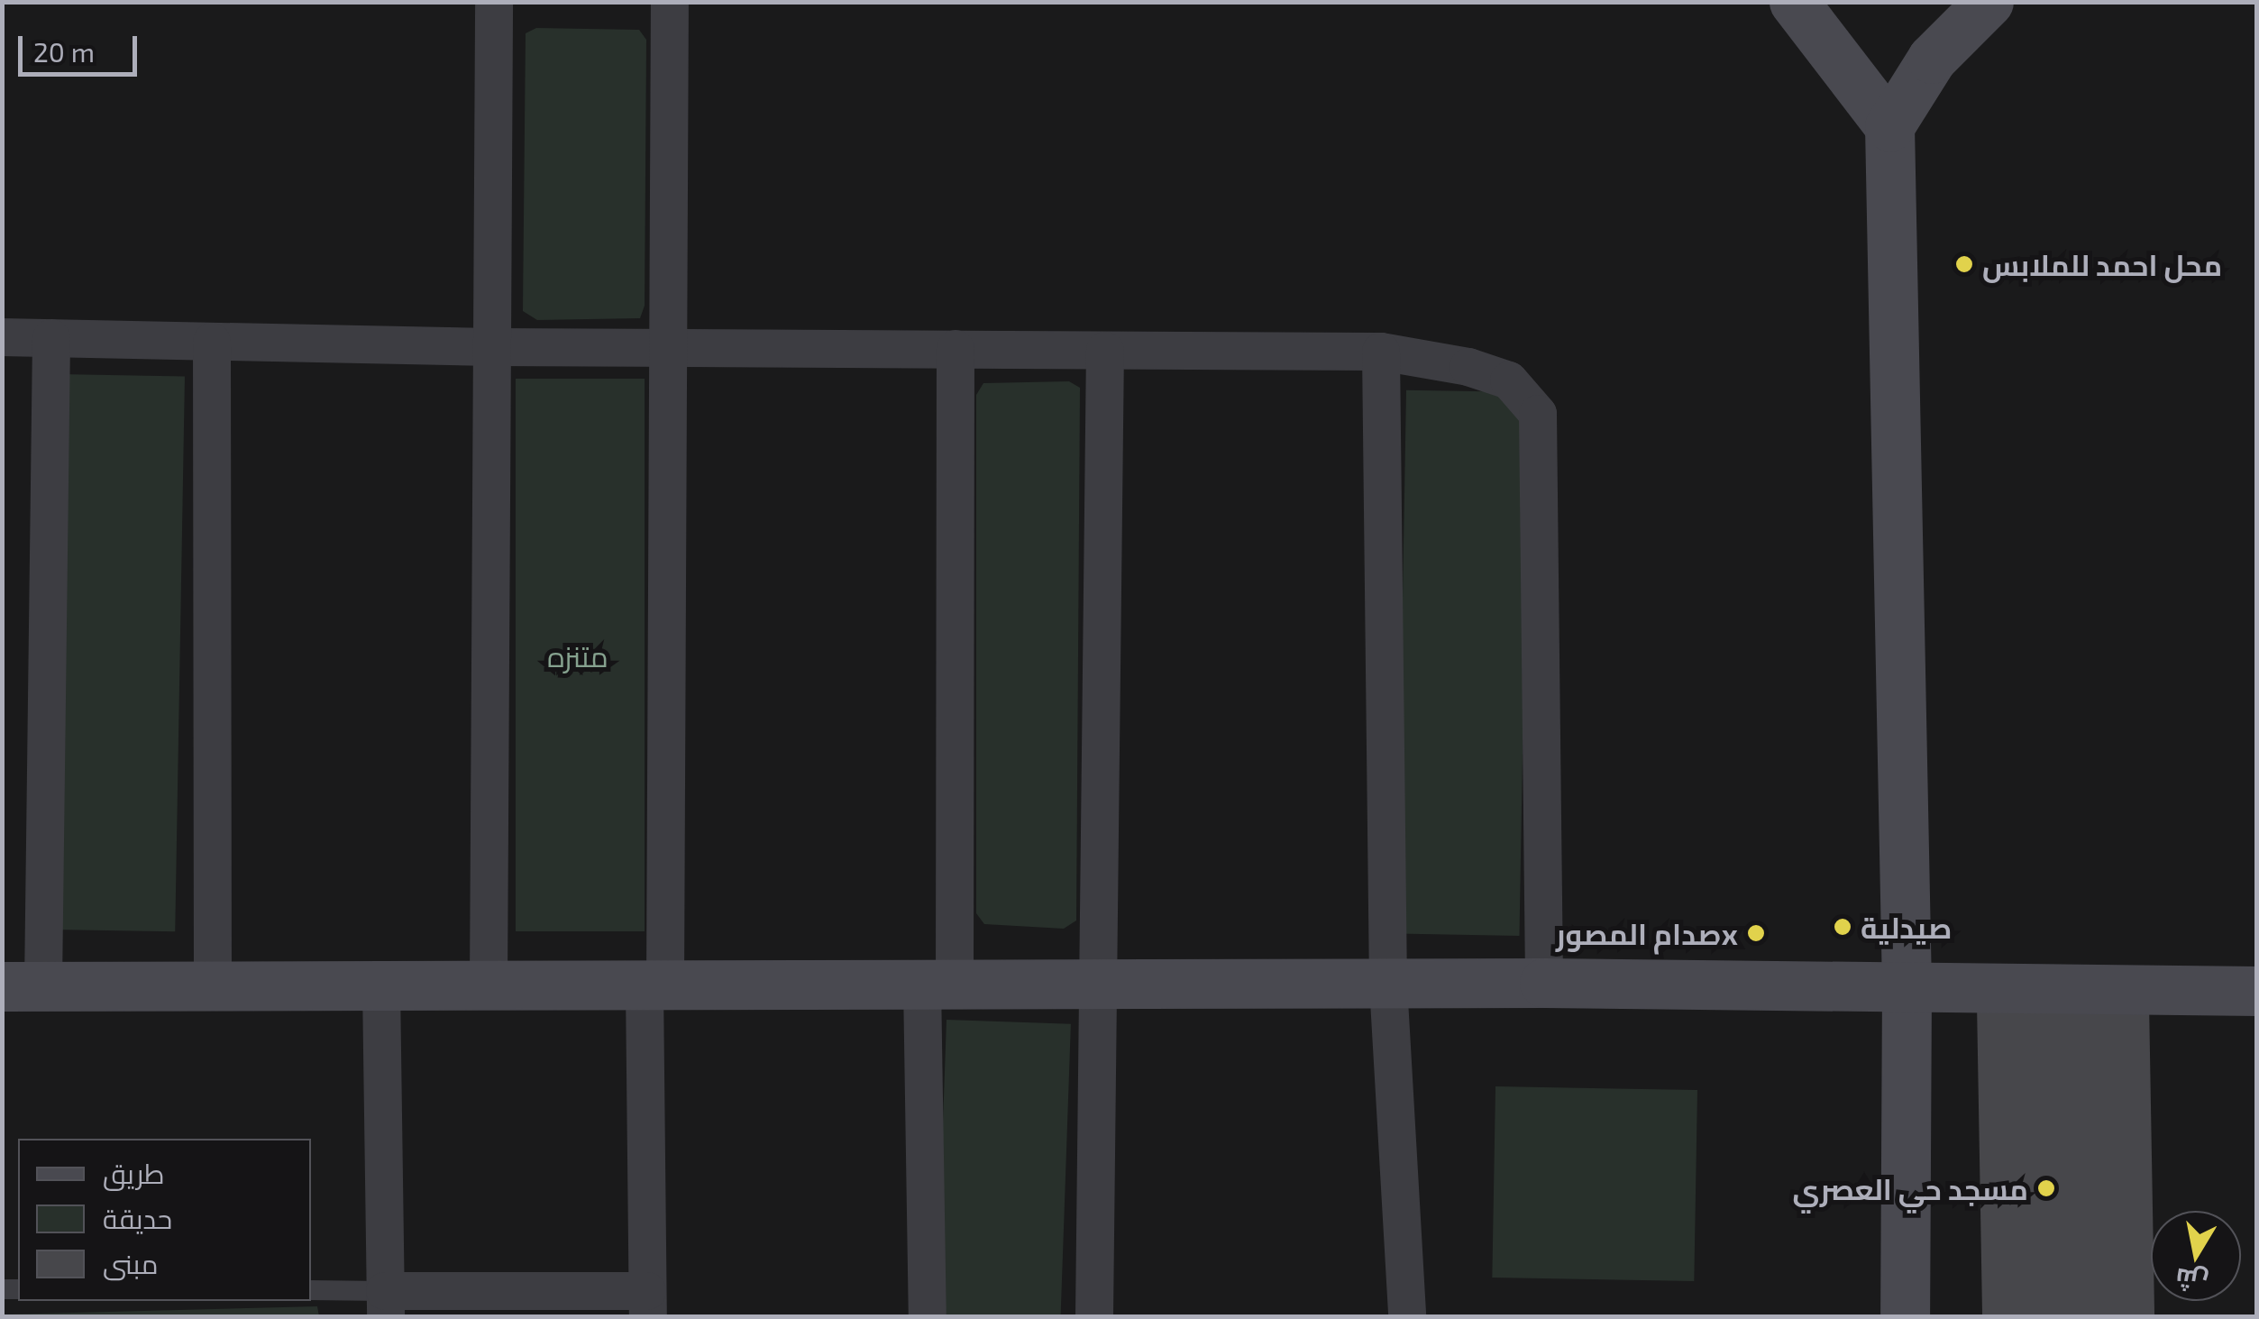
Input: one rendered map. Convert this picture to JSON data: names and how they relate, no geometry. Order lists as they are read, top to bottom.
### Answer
{
  "parks": ["متنزه"],
  "places": [
    "محل احمد للملابس",
    "صيدلية",
    "صدام المصورx",
    "مسجد حي العصري"
  ],
  "legend": ["طريق", "حديقة", "مبنى"],
  "scale_bar": "20 m",
  "north": "bottom"
}
